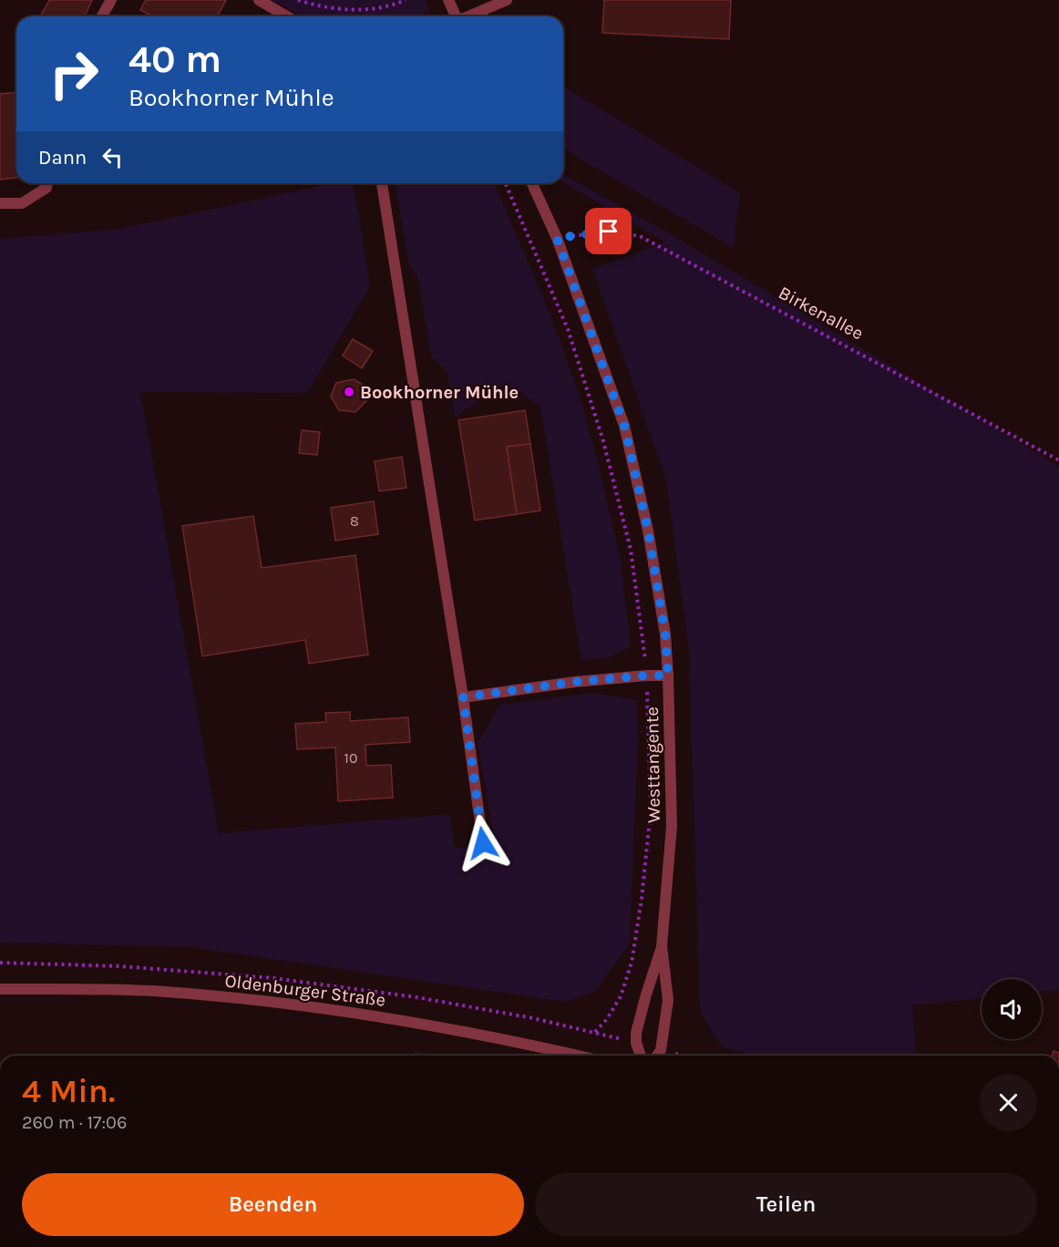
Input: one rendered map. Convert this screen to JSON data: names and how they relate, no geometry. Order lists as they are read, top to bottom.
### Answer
{
  "streets": {
    "street": ["Westtangente", "Oldenburger Straße"],
    "path": ["Birkenallee"]
  },
  "crossings": [
    ["Birkenallee", "Westtangente"]
  ],
  "places": ["Bookhorner Mühle"],
  "house_numbers": ["8", "10"],
  "page": {
    "turn": ["40 m", "Bookhorner Mühle"],
    "then": "Dann",
    "heading": ["4 Min.", "260 m · 17:06"],
    "buttons": ["Beenden", "Teilen"]
  }
}
